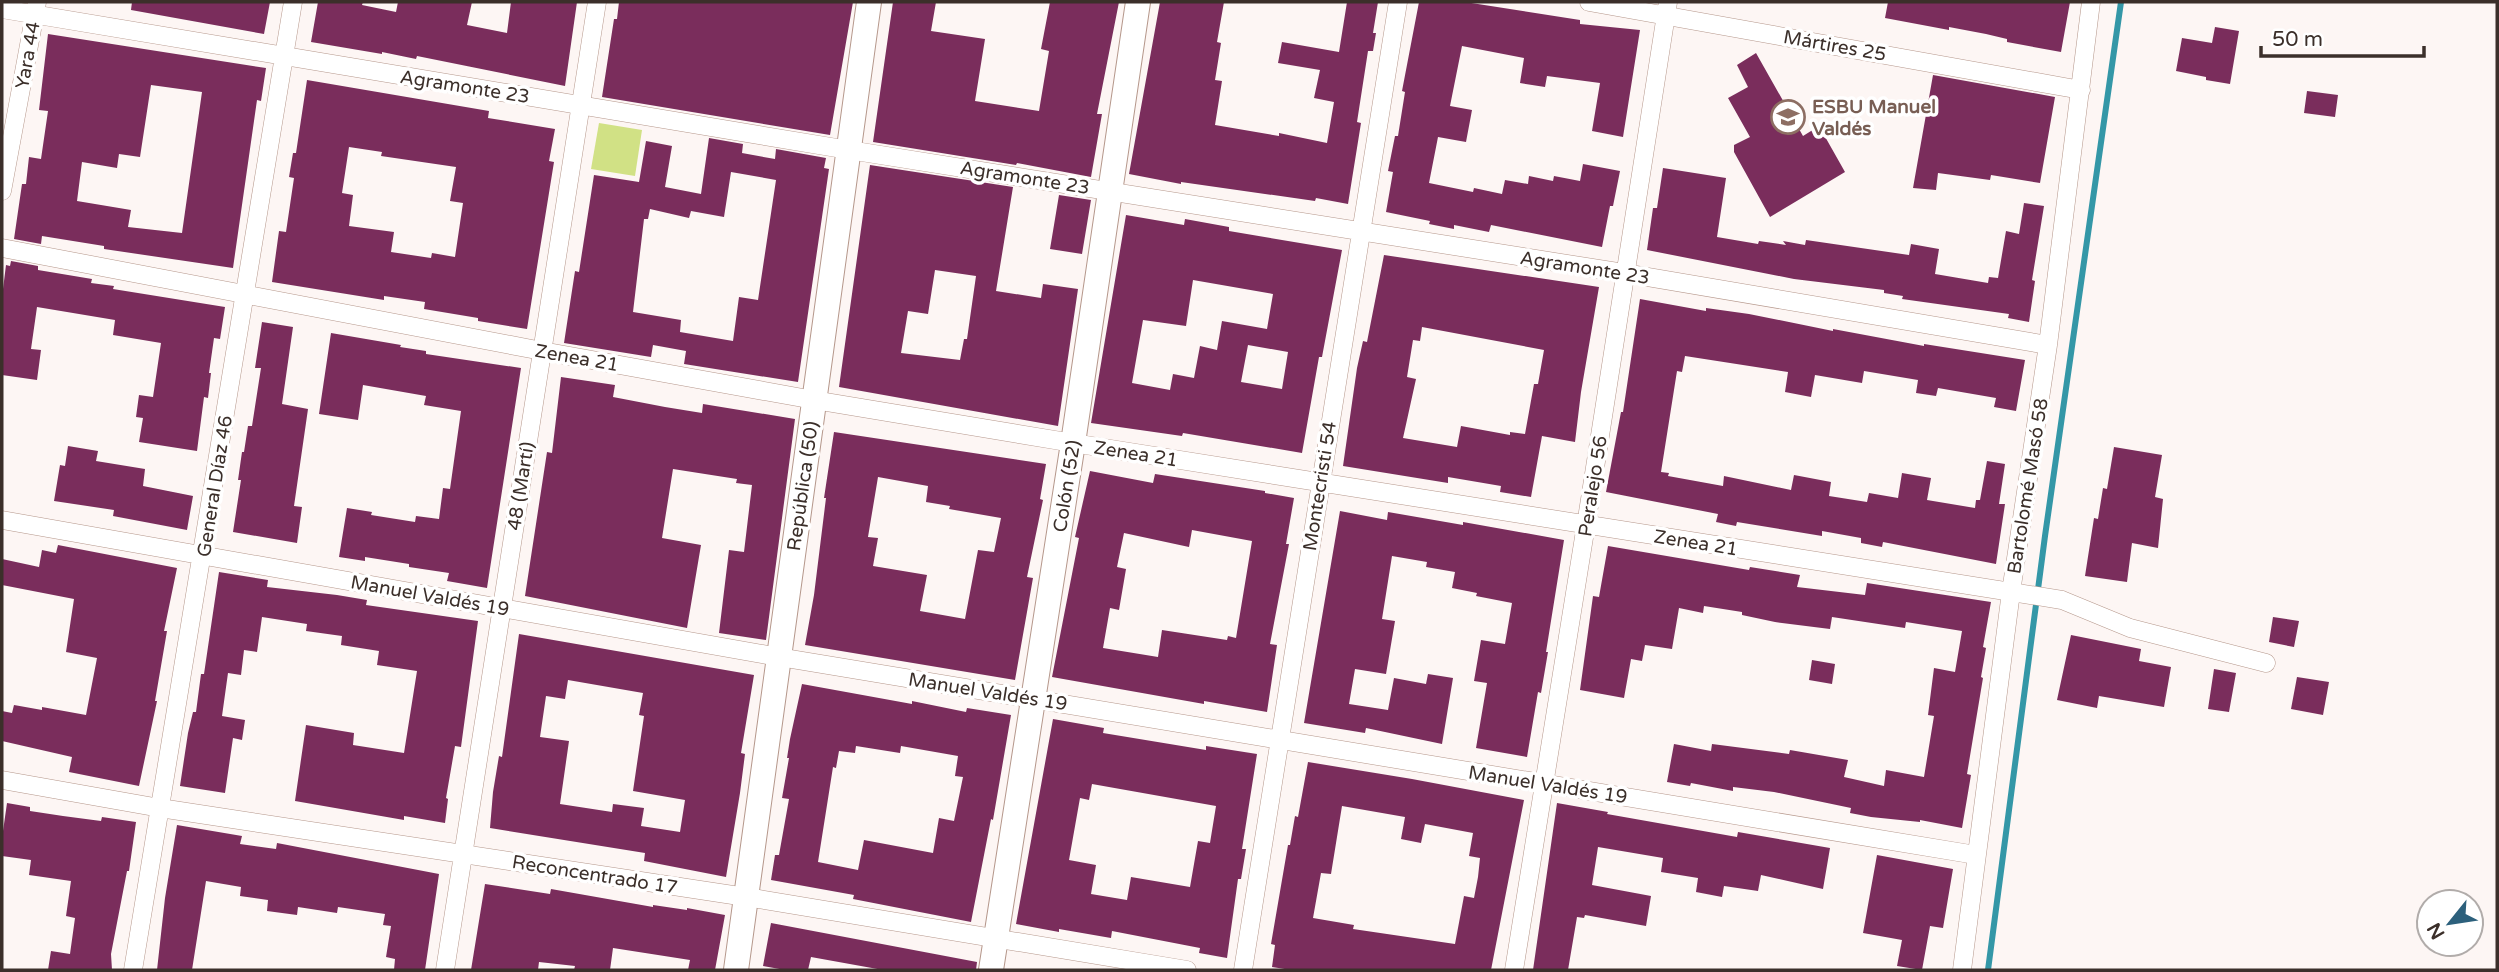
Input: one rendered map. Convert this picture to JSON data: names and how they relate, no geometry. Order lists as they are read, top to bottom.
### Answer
{
  "streets": {
    "main road": ["República (50)", "Colón (52)"],
    "street": [
      "Mártires 25",
      "Yara 44",
      "Agramonte 23",
      "Zenea 21",
      "General Díaz 46",
      "48 (Martí)",
      "Montecristi 54",
      "Peralejo 56",
      "Bartolomé Masó 58",
      "Manuel Valdés 19",
      "Reconcentrado 17"
    ]
  },
  "crossings": [
    ["Mártires 25", "Peralejo 56"],
    ["Mártires 25", "Bartolomé Masó 58"],
    ["Yara 44", "Agramonte 23"],
    ["Agramonte 23", "General Díaz 46"],
    ["Agramonte 23", "48 (Martí)"],
    ["Agramonte 23", "República (50)"],
    ["Agramonte 23", "Colón (52)"],
    ["Agramonte 23", "Montecristi 54"],
    ["Agramonte 23", "Peralejo 56"],
    ["Agramonte 23", "Bartolomé Masó 58"],
    ["Zenea 21", "General Díaz 46"],
    ["Zenea 21", "48 (Martí)"],
    ["Zenea 21", "República (50)"],
    ["Zenea 21", "Colón (52)"],
    ["Zenea 21", "Montecristi 54"],
    ["Zenea 21", "Peralejo 56"],
    ["Zenea 21", "Bartolomé Masó 58"],
    ["General Díaz 46", "Manuel Valdés 19"],
    ["General Díaz 46", "Reconcentrado 17"],
    ["48 (Martí)", "Manuel Valdés 19"],
    ["48 (Martí)", "Reconcentrado 17"],
    ["República (50)", "Manuel Valdés 19"],
    ["República (50)", "Reconcentrado 17"],
    ["Colón (52)", "Manuel Valdés 19"],
    ["Colón (52)", "Reconcentrado 17"],
    ["Montecristi 54", "Manuel Valdés 19"],
    ["Peralejo 56", "Manuel Valdés 19"],
    ["Bartolomé Masó 58", "Manuel Valdés 19"]
  ],
  "places": {
    "school or university": ["ESBU Manuel Valdés"]
  },
  "scale_bar": "50 m",
  "north": "bottom left"
}
